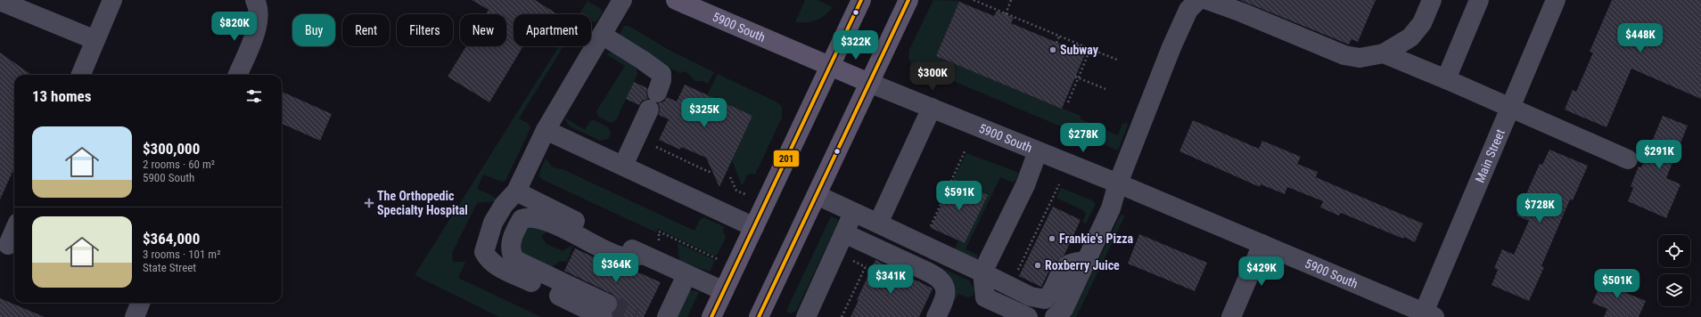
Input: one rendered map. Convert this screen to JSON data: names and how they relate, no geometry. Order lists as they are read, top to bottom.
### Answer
{
  "streets": {
    "main road": ["5900 South"],
    "street": ["Main Street"]
  },
  "crossings": [
    ["5900 South", "Main Street"]
  ],
  "places": {
    "other": ["Subway", "Frankie's Pizza", "Roxberry Juice"],
    "health": ["The Orthopedic Specialty Hospital"]
  },
  "lines": ["transit line 201"],
  "page": {
    "price": [
      "$820K",
      "$448K",
      "$322K",
      "$300K",
      "$325K",
      "$278K",
      "$291K",
      "$591K",
      "$728K",
      "$364K",
      "$429K",
      "$341K",
      "$501K"
    ],
    "chip": [
      "Buy",
      "Rent",
      "Filters",
      "New",
      "Apartment"
    ],
    "heading": "13 homes",
    "list": [
      {
        "name": "$300,000",
        "note": "2 rooms · 60 m² · 5900 South"
      },
      {
        "name": "$364,000",
        "note": "3 rooms · 101 m² · State Street"
      }
    ]
  }
}
